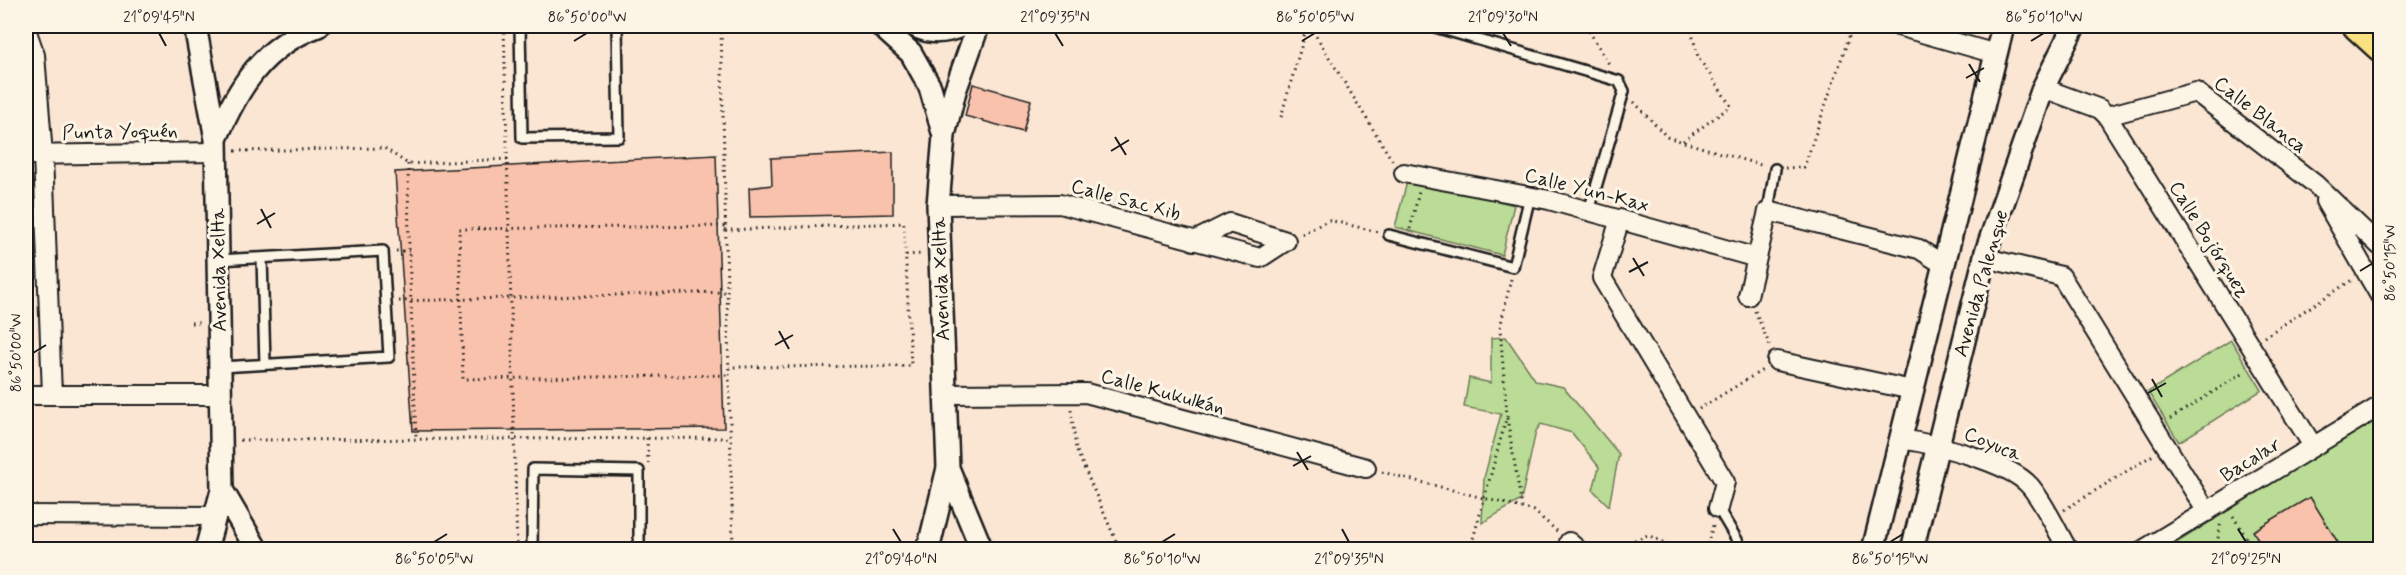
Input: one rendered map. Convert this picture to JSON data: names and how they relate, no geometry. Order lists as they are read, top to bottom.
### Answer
{
  "streets": {
    "street": [
      "Calle Blanca",
      "Punta Yoquén",
      "Calle Yun-Kax",
      "Calle Sac Xib",
      "Calle Bojórquez",
      "Avenida XelHa",
      "Avenida Palenque",
      "Calle Kukulkán",
      "Coyuca",
      "Bacalar"
    ]
  },
  "crossings": [
    ["Calle Blanca", "Calle Bojórquez"],
    ["Punta Yoquén", "Avenida XelHa"],
    ["Calle Sac Xib", "Avenida XelHa"],
    ["Calle Bojórquez", "Avenida Palenque"],
    ["Calle Bojórquez", "Bacalar"],
    ["Avenida XelHa", "Calle Kukulkán"],
    ["Avenida Palenque", "Coyuca"]
  ],
  "coordinates": [
    "21°09'45\"N",
    "86°50'00\"W",
    "21°09'35\"N",
    "86°50'05\"W",
    "21°09'30\"N",
    "86°50'10\"W",
    "86°50'15\"W",
    "21°09'40\"N",
    "21°09'25\"N"
  ]
}
